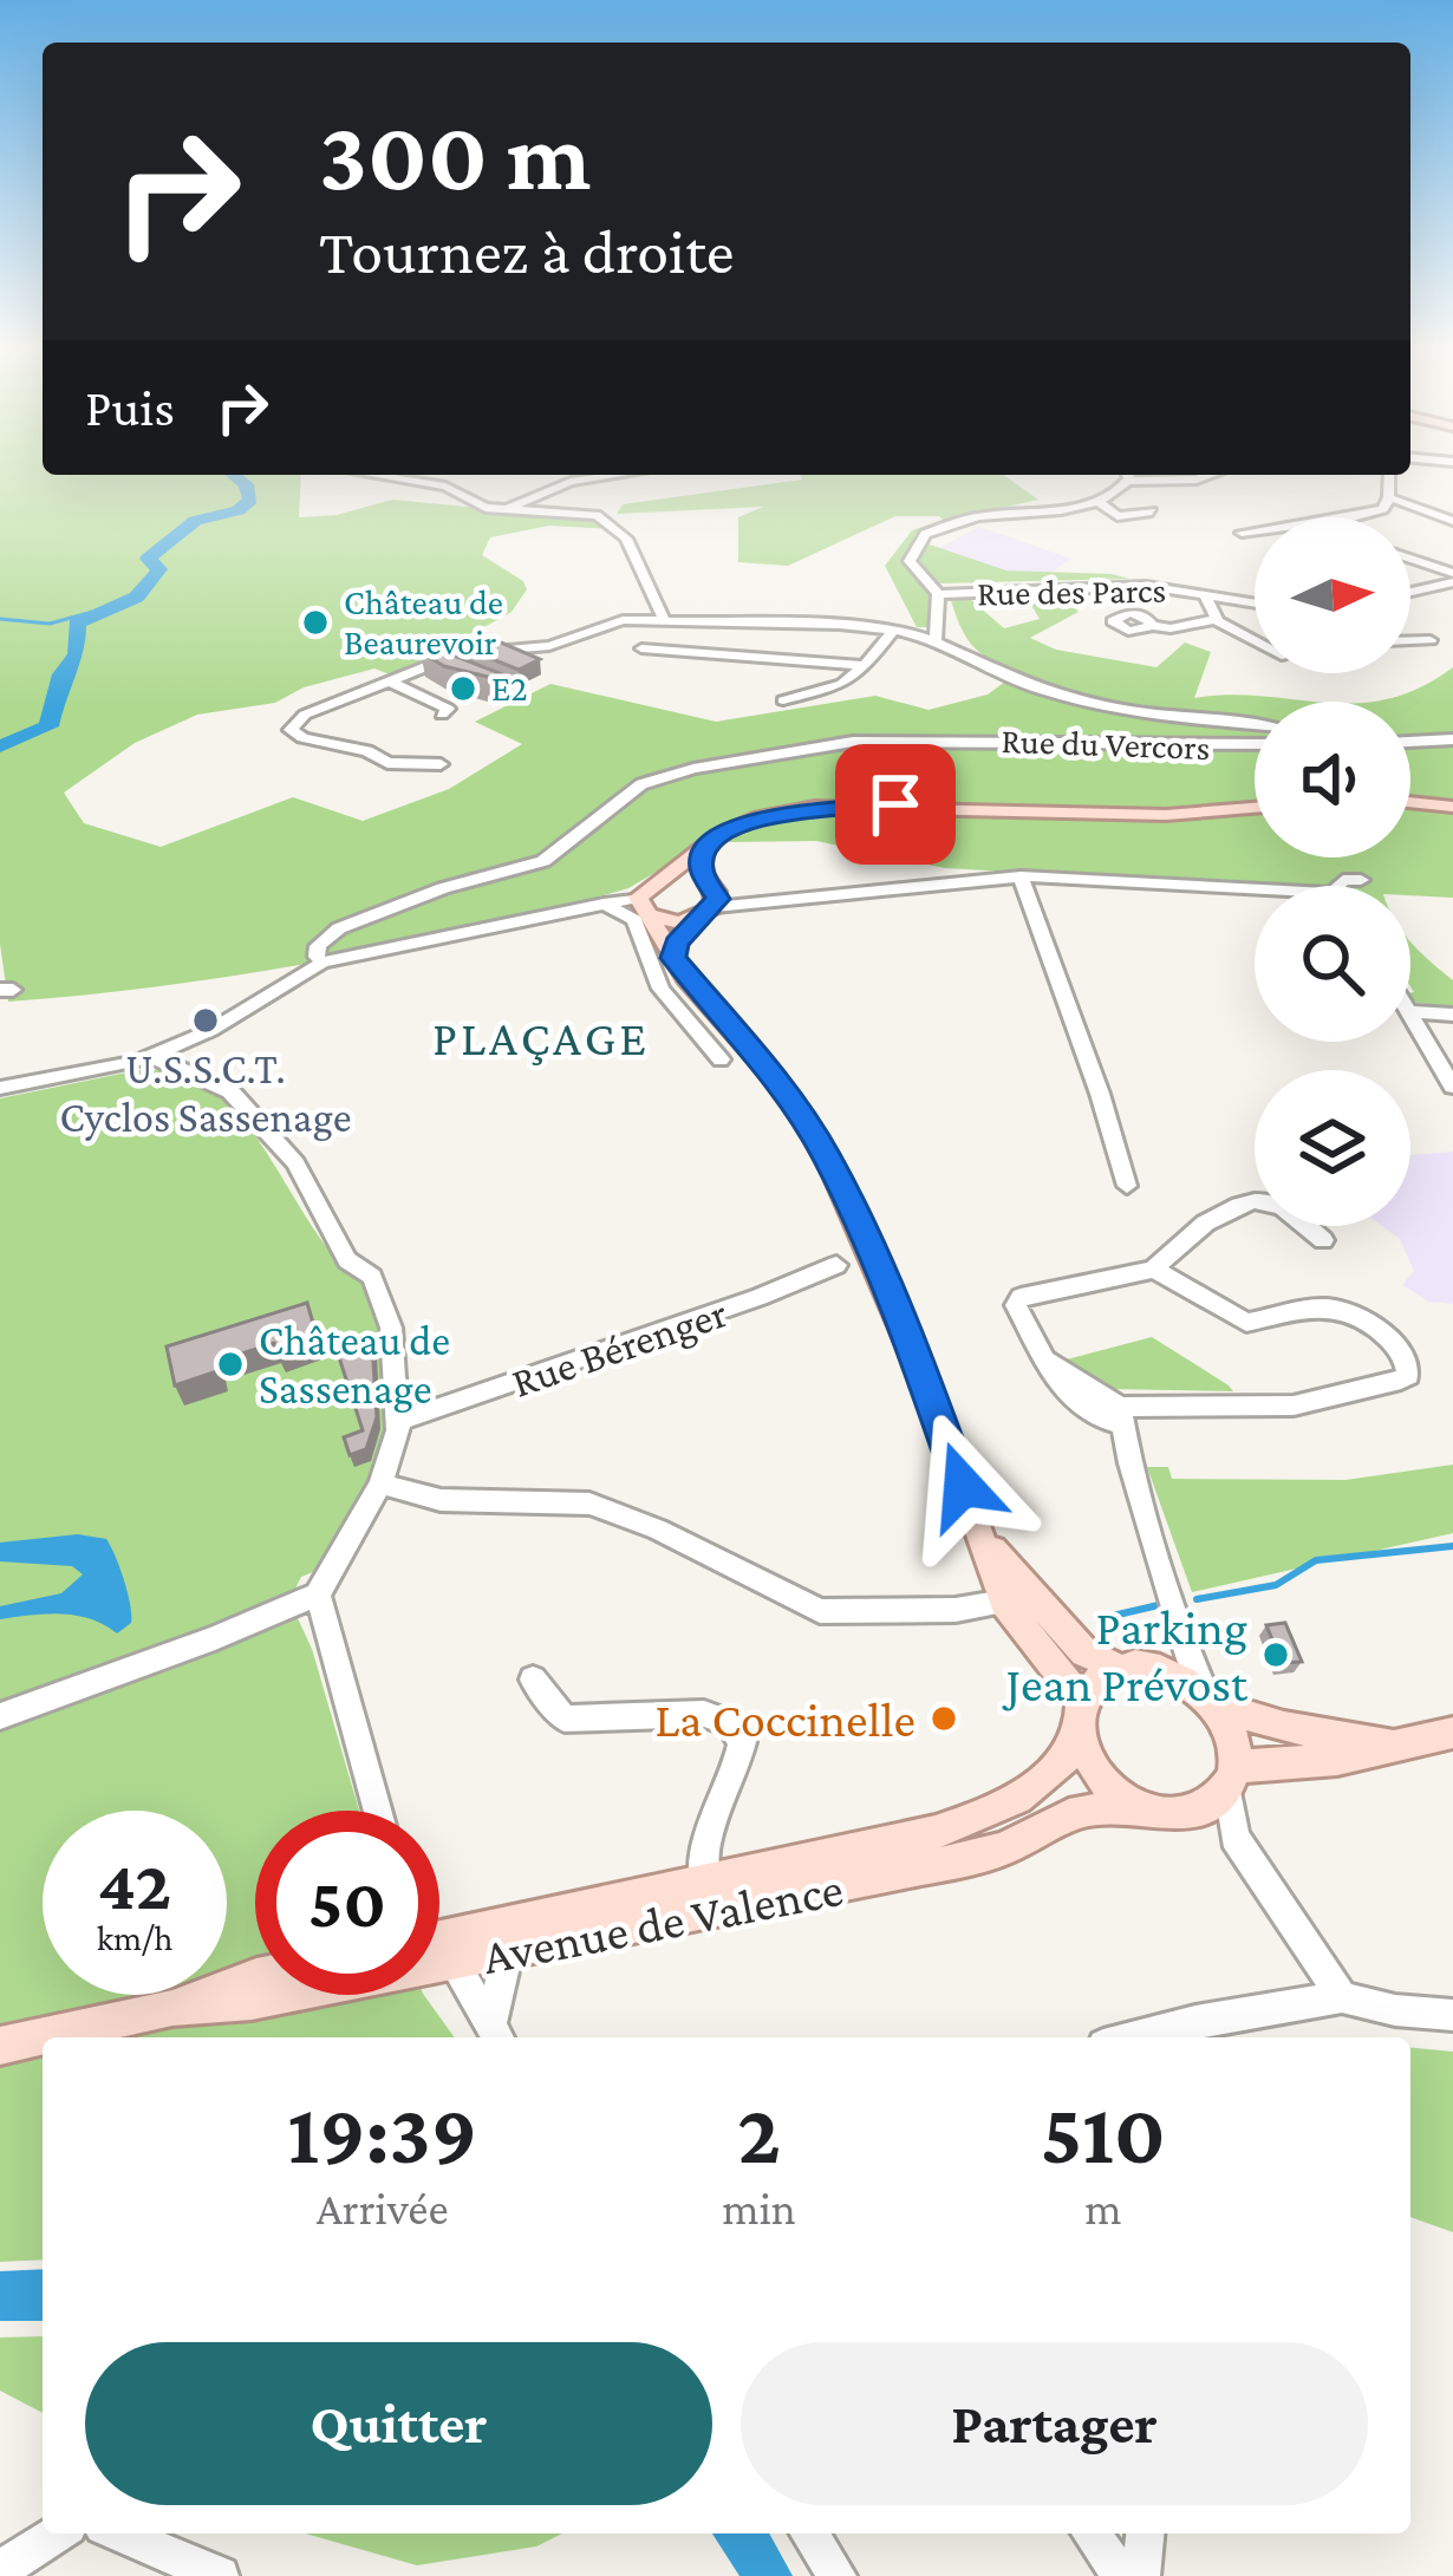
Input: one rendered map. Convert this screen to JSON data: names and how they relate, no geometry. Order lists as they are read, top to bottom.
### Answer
{
  "streets": {
    "main road": ["Avenue de Valence"],
    "street": ["Rue des Parcs", "Rue du Vercors", "Rue Bérenger"]
  },
  "districts": ["PLAÇAGE"],
  "places": [
    "Château de Beaurevoir",
    "E2",
    "U.S.S.C.T. Cyclos Sassenage",
    "Château de Sassenage",
    "Parking Jean Prévost",
    "La Coccinelle"
  ],
  "north": "right",
  "page": {
    "turn": ["300 m", "Tournez à droite"],
    "then": "Puis",
    "speed": "42 km/h",
    "limit": "50",
    "eta": [
      "19:39",
      "Arrivée",
      "2",
      "min",
      "510",
      "m"
    ],
    "buttons": ["Quitter", "Partager"]
  }
}
